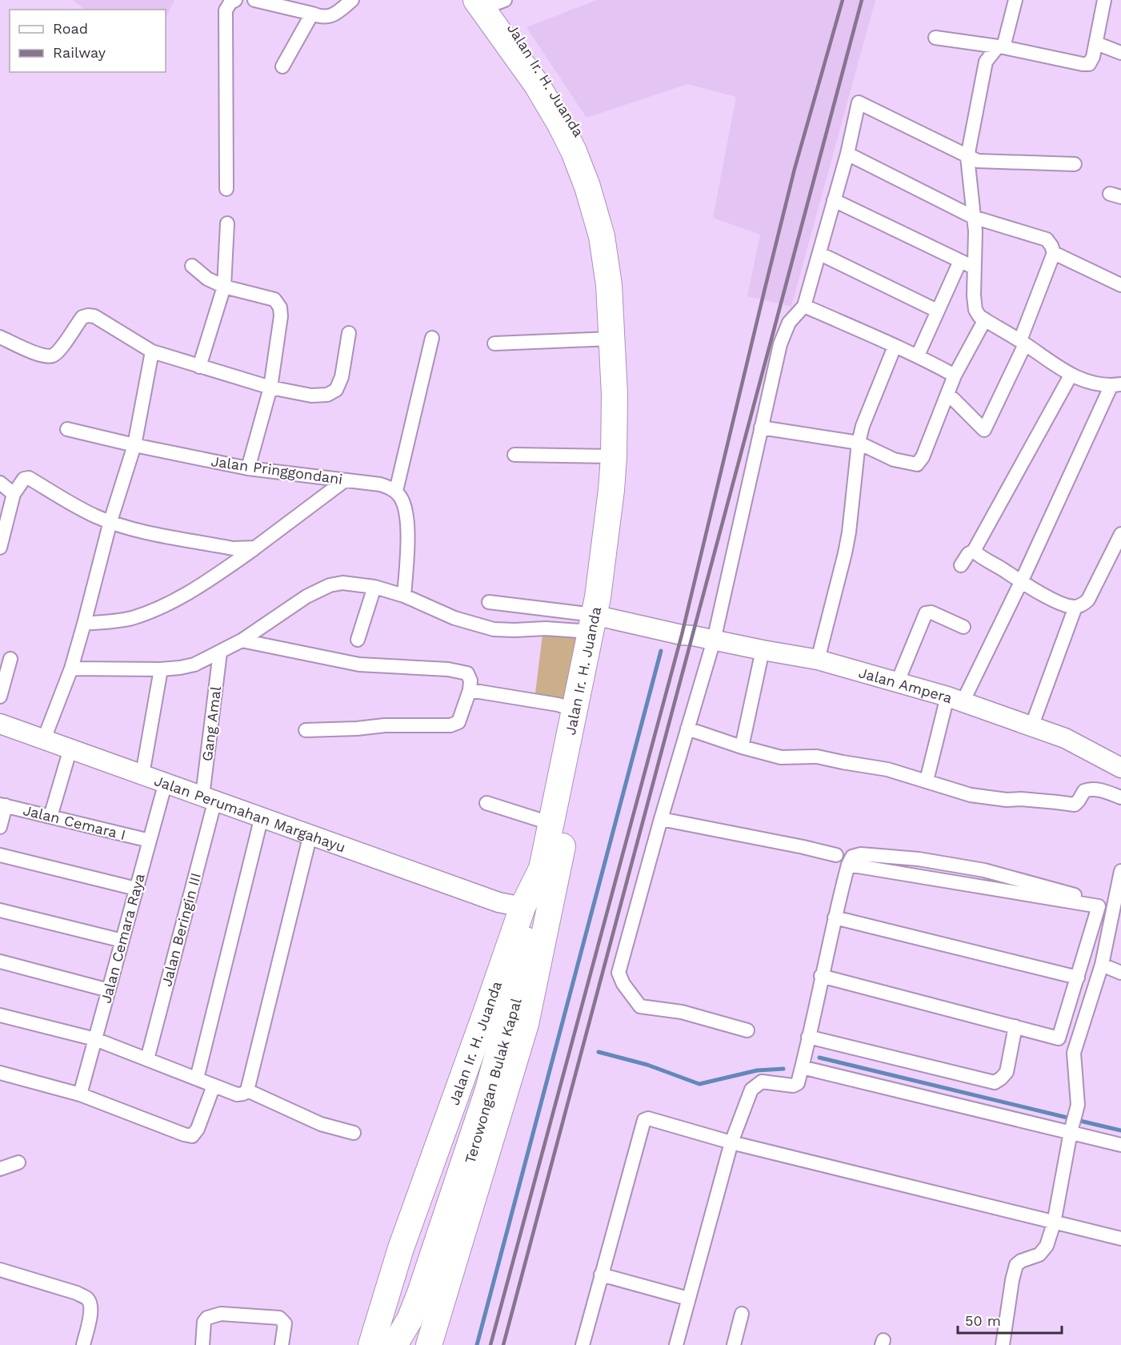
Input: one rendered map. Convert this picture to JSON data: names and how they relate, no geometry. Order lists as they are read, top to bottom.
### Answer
{
  "streets": {
    "highway": ["Jalan Ir. H. Juanda", "Terowongan Bulak Kapal"],
    "street": [
      "Jalan Pringgondani",
      "Jalan Ampera",
      "Gang Amal",
      "Jalan Perumahan Margahayu",
      "Jalan Cemara I",
      "Jalan Beringin III",
      "Jalan Cemara Raya"
    ]
  },
  "crossings": [
    ["Jalan Ir. H. Juanda", "Jalan Ampera"],
    ["Jalan Ir. H. Juanda", "Jalan Perumahan Margahayu"],
    ["Jalan Ir. H. Juanda", "Terowongan Bulak Kapal"],
    ["Gang Amal", "Jalan Perumahan Margahayu"],
    ["Gang Amal", "Jalan Beringin III"],
    ["Jalan Perumahan Margahayu", "Jalan Beringin III"],
    ["Jalan Perumahan Margahayu", "Jalan Cemara Raya"],
    ["Jalan Cemara I", "Jalan Cemara Raya"]
  ],
  "legend": ["Road", "Railway"],
  "scale_bar": "50 m"
}
